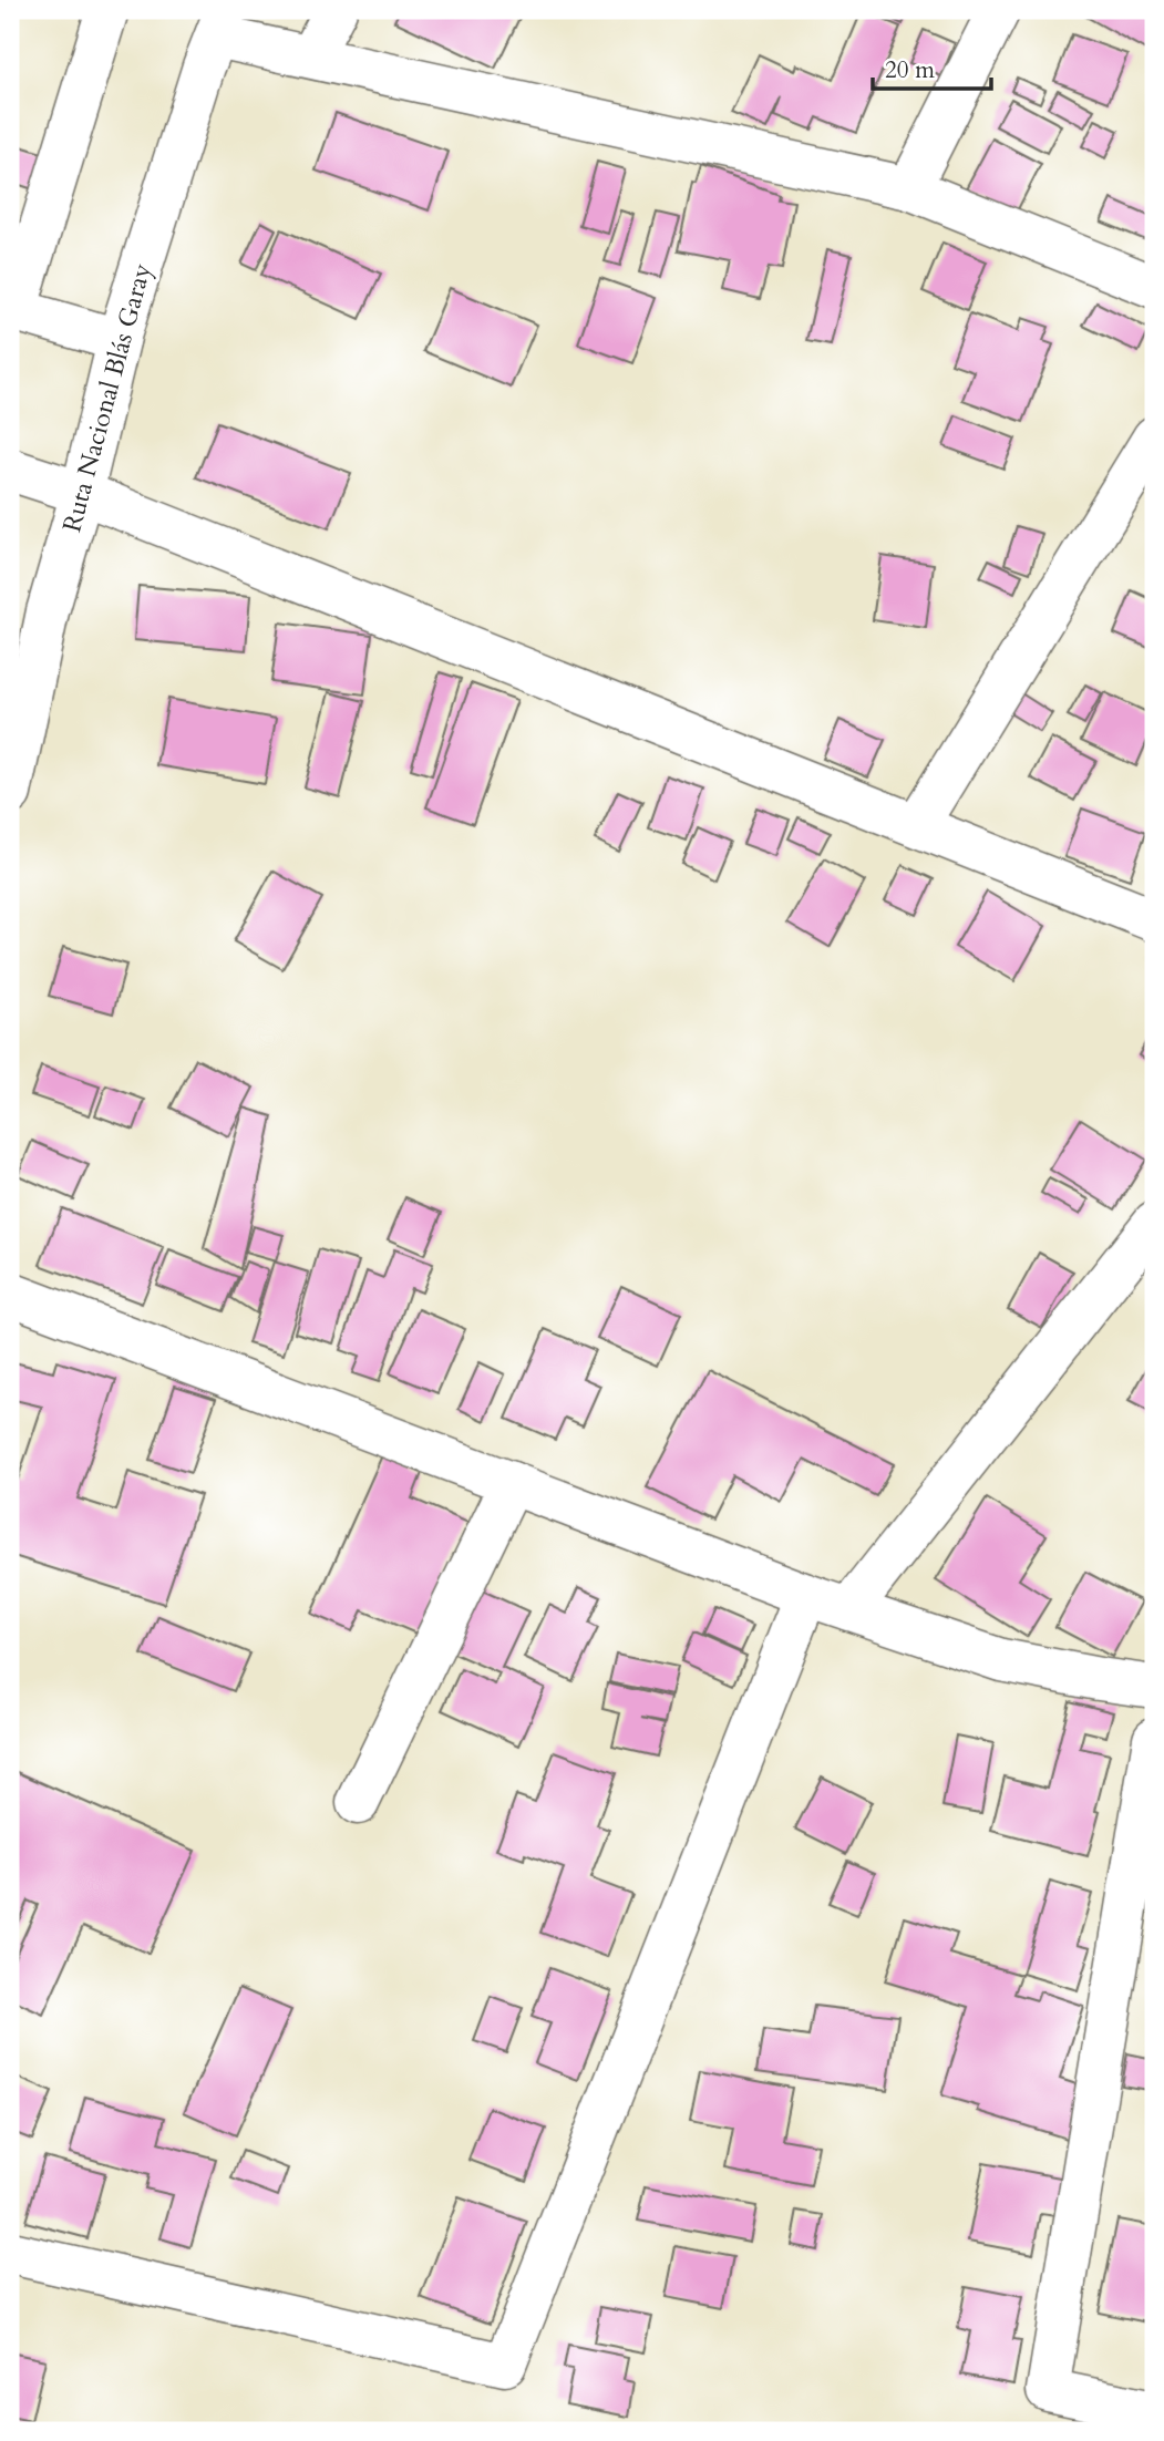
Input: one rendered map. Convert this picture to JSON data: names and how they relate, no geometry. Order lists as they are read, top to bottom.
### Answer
{
  "streets": {
    "main road": ["Ruta Nacional Blás Garay"]
  },
  "scale_bar": "20 m"
}
